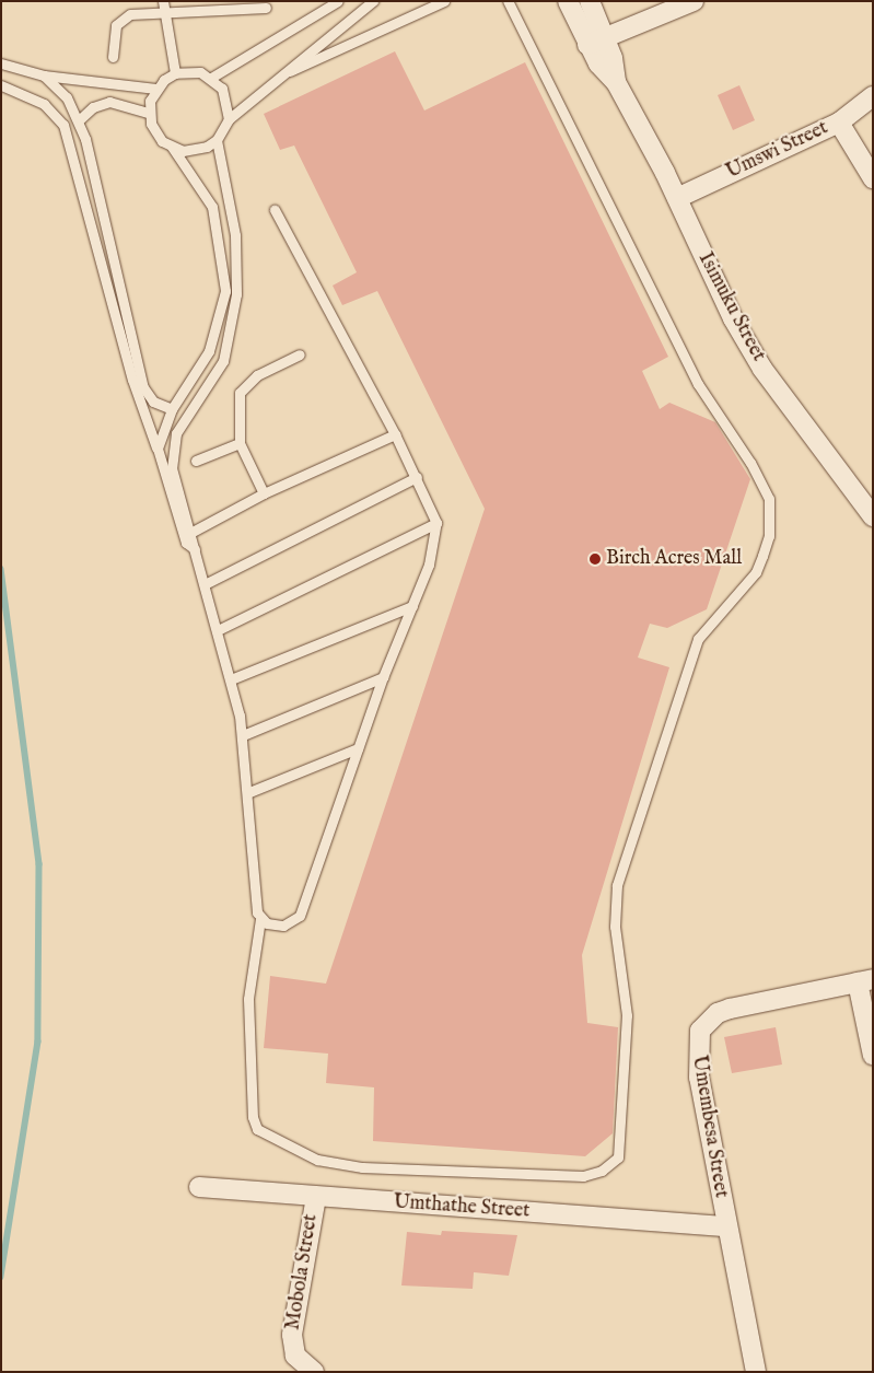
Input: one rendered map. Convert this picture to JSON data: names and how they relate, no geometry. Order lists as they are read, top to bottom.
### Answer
{
  "streets": {
    "street": [
      "Umswi Street",
      "Isimuku Street",
      "Umembesa Street",
      "Umthathe Street",
      "Mobola Street"
    ]
  },
  "crossings": [
    ["Umswi Street", "Isimuku Street"],
    ["Umembesa Street", "Umthathe Street"],
    ["Umthathe Street", "Mobola Street"]
  ],
  "places": ["Birch Acres Mall"]
}
